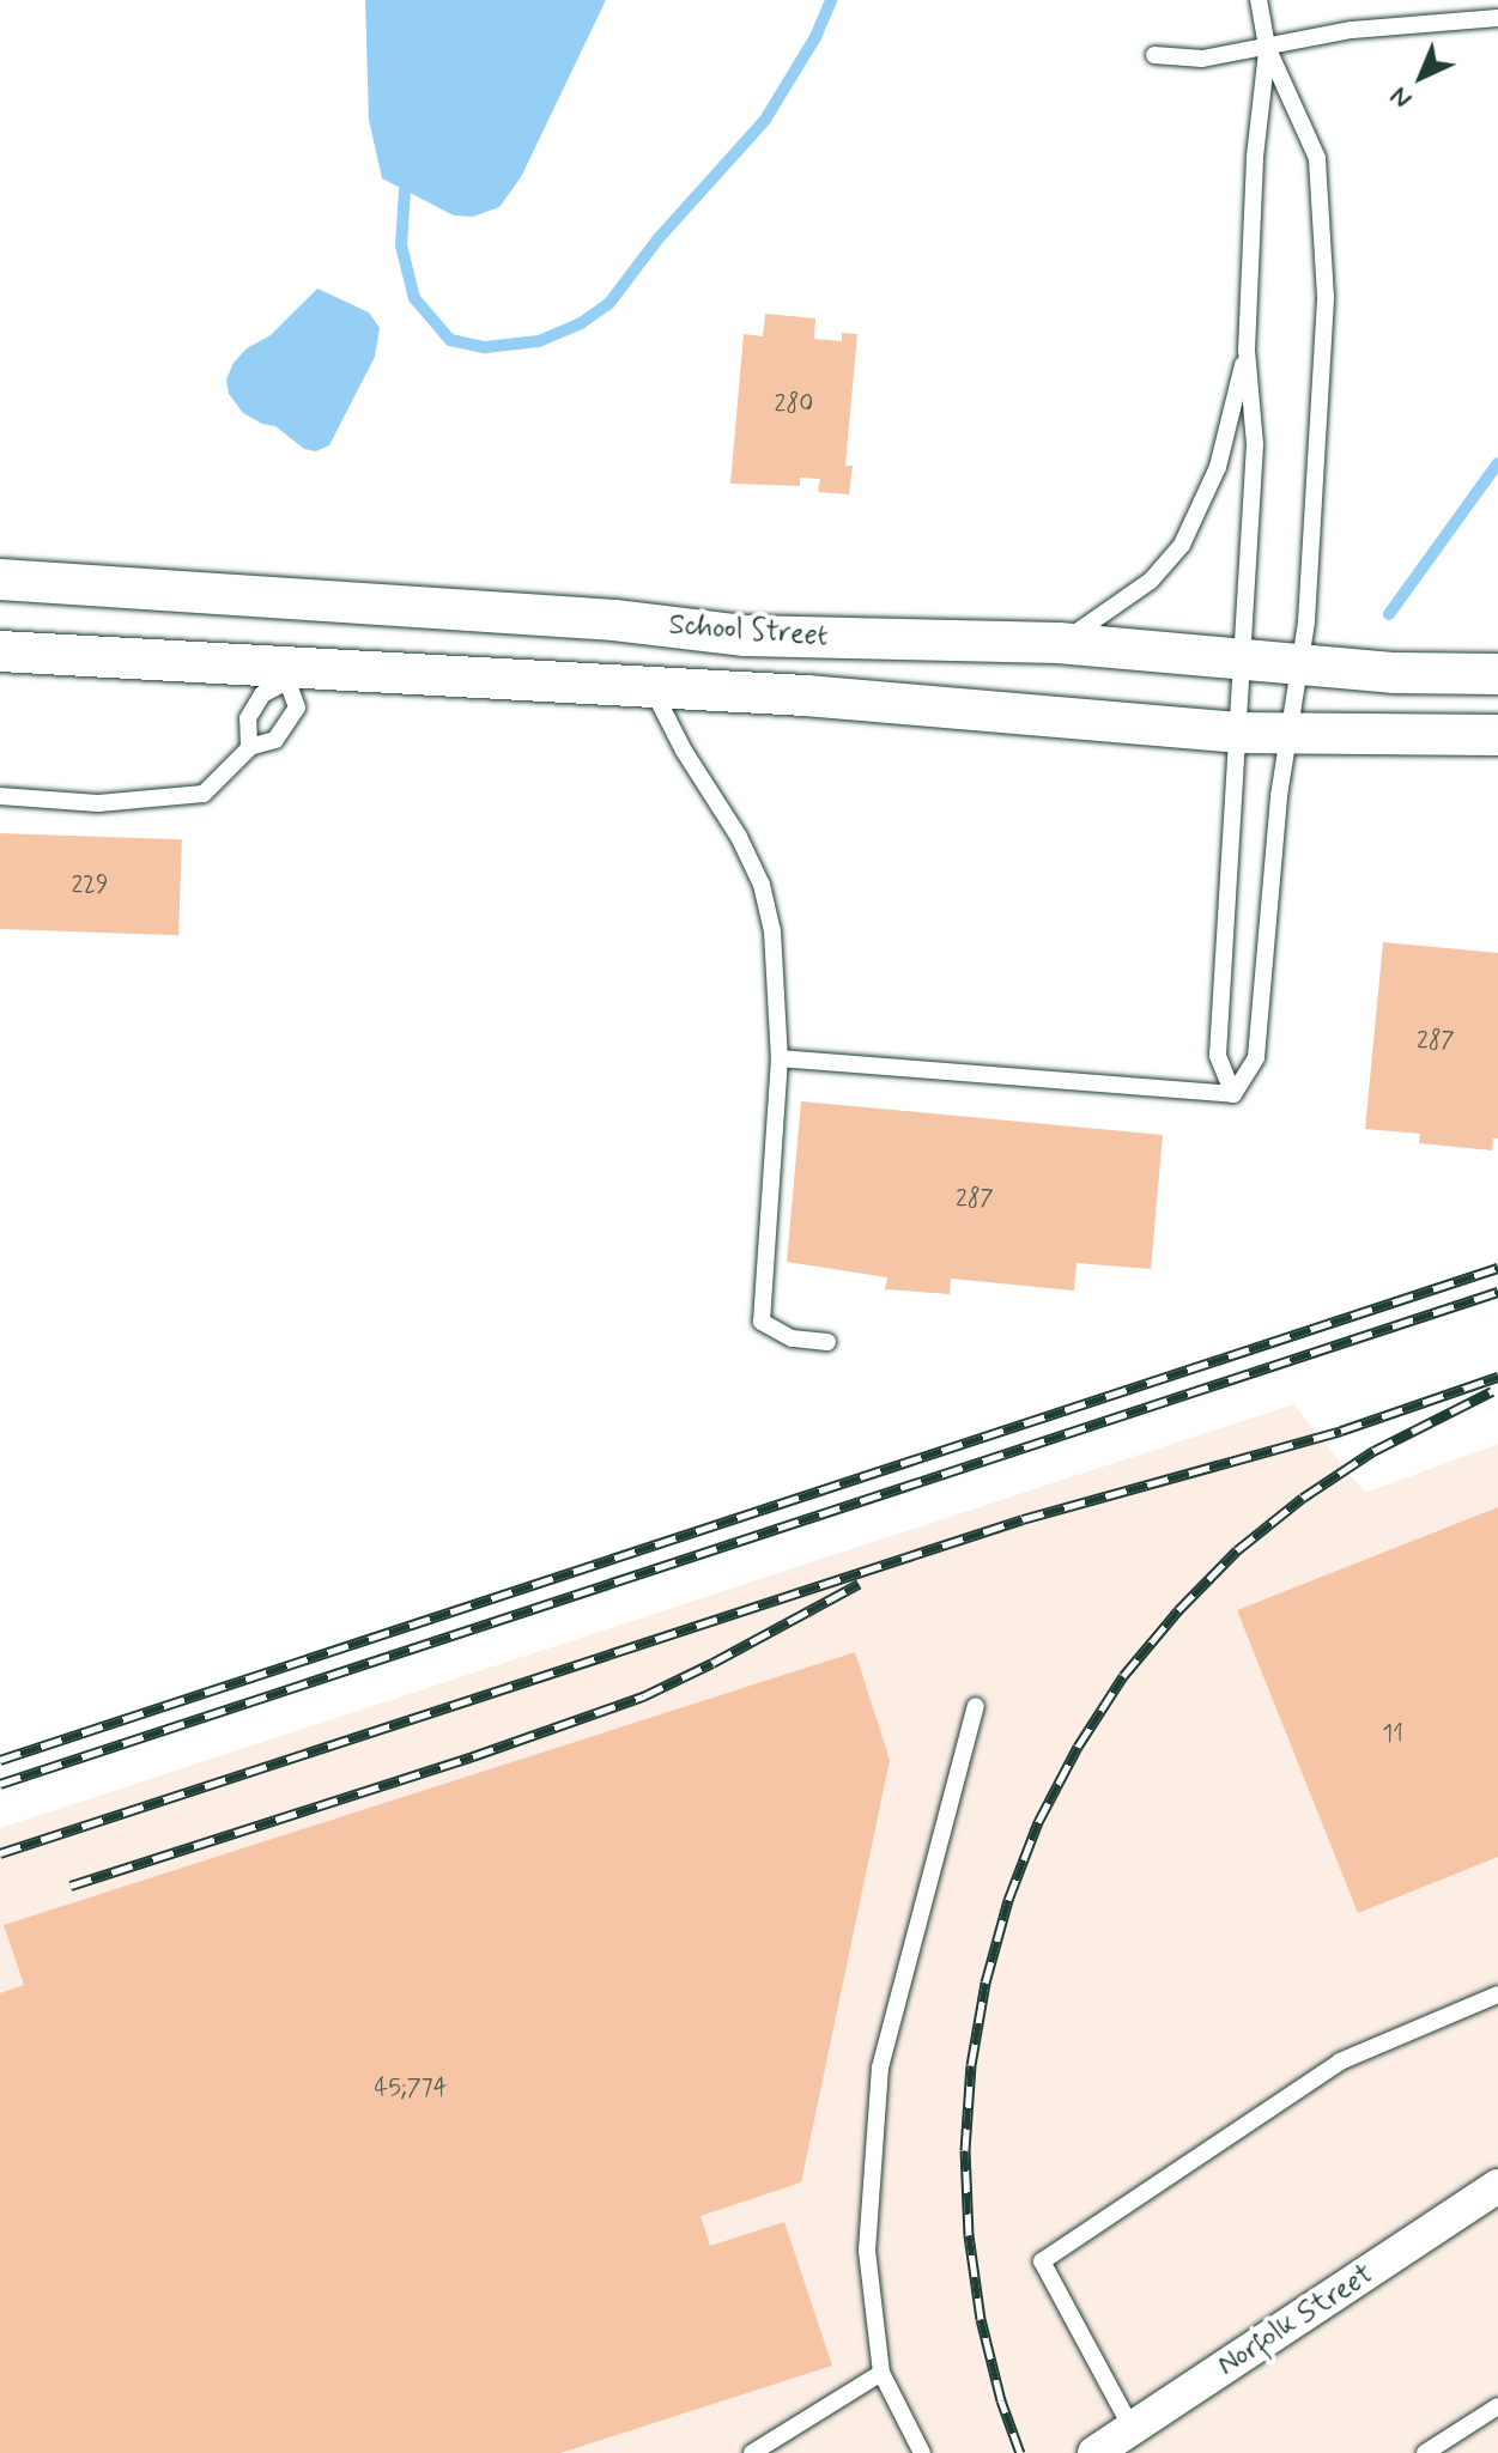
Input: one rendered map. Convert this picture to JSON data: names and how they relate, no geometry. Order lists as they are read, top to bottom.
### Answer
{
  "streets": {
    "street": ["School Street", "Norfolk Street"]
  },
  "house_numbers": [
    "280",
    "229",
    "287",
    "287",
    "11",
    "45;774"
  ],
  "north": "bottom left"
}
